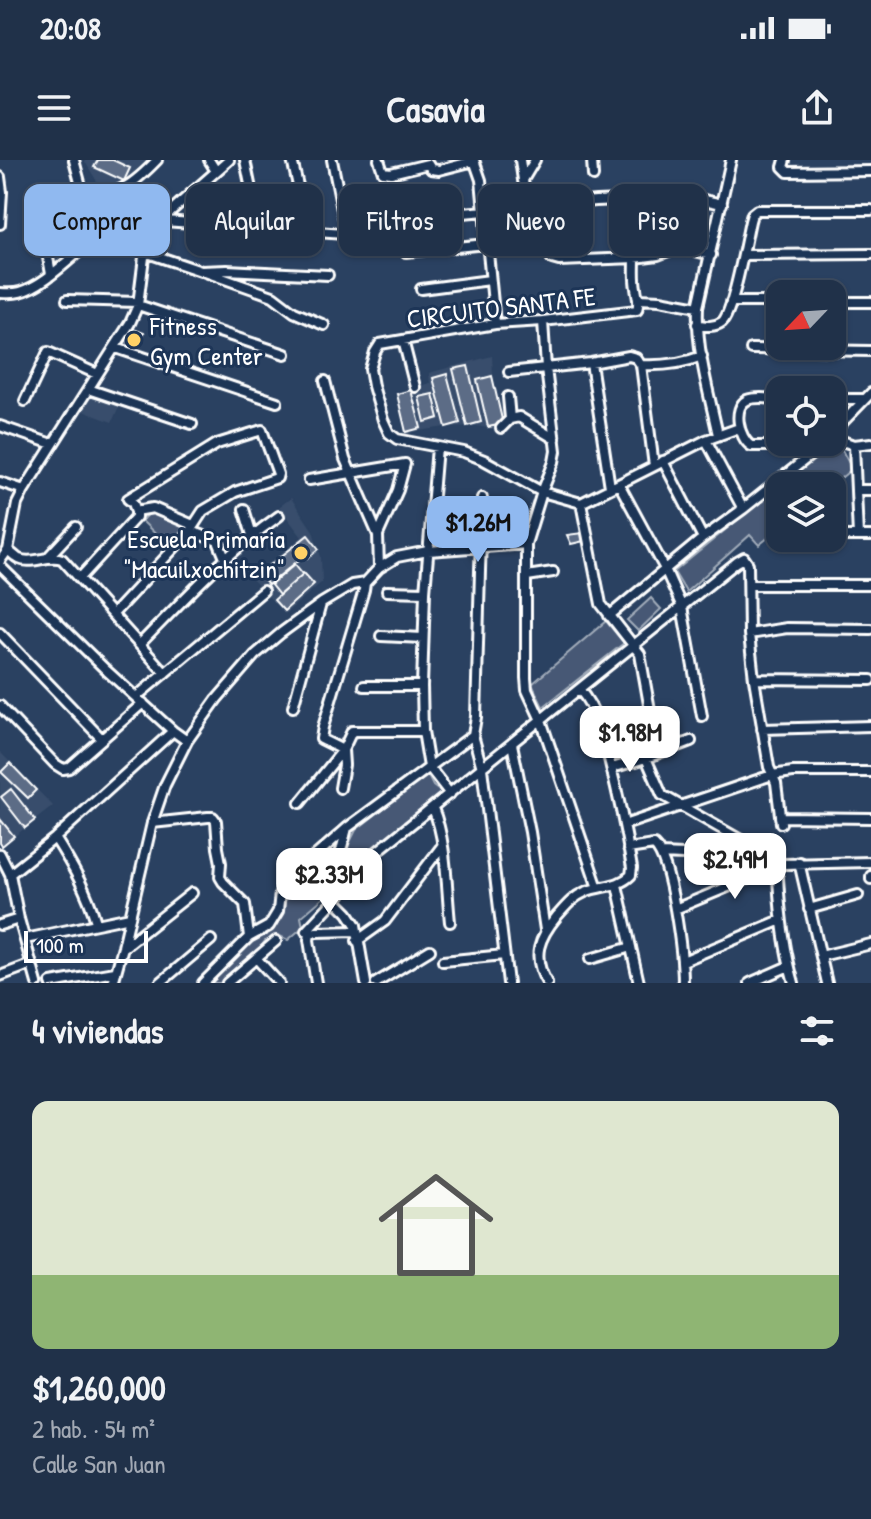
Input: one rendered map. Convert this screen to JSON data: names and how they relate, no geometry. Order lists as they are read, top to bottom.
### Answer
{
  "streets": {
    "street": ["CIRCUITO SANTA FE"]
  },
  "places": ["Fitness Gym Center", "Escuela Primaria \"Macuilxochitzin\""],
  "scale_bar": "100 m",
  "north": "bottom left",
  "page": {
    "status": "20:08",
    "header": "Casavia",
    "chip": [
      "Comprar",
      "Alquilar",
      "Filtros",
      "Nuevo",
      "Piso"
    ],
    "price": [
      "$1.26M",
      "$1.98M",
      "$2.49M",
      "$2.33M"
    ],
    "scale": "100 m",
    "heading": "4 viviendas",
    "list": [
      {
        "name": "$1,260,000",
        "note": "2 hab. · 54 m² · Calle San Juan"
      }
    ]
  }
}
